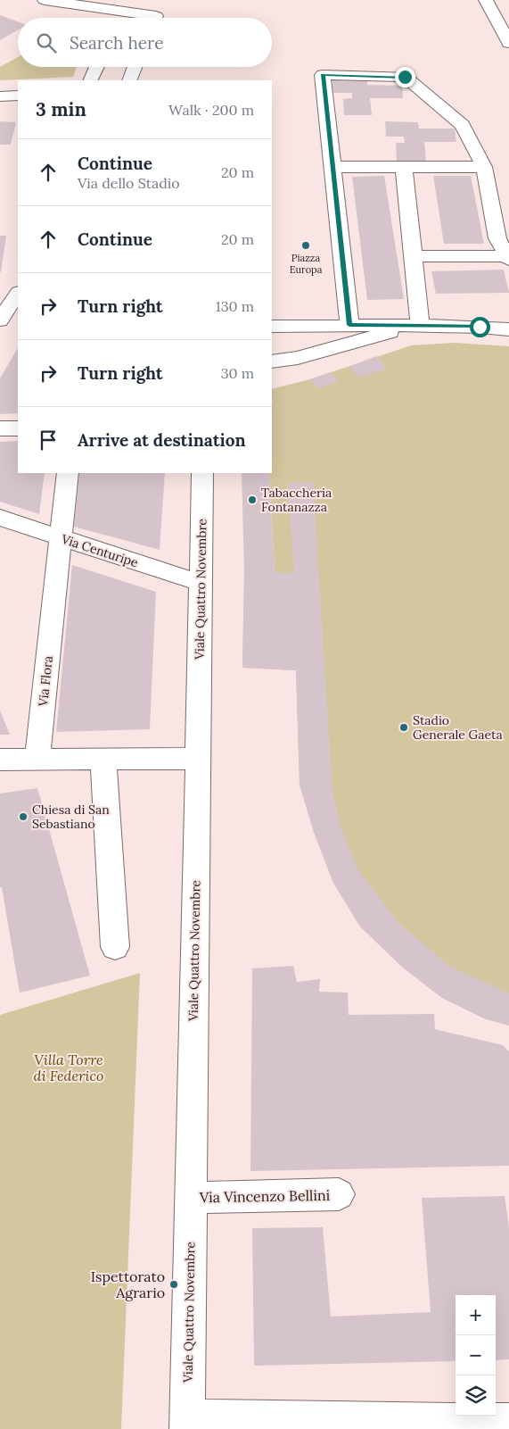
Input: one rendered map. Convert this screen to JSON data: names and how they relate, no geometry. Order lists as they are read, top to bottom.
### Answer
{
  "streets": {
    "street": [
      "Via Centuripe",
      "Viale Quattro Novembre",
      "Via Flora",
      "Via Vincenzo Bellini"
    ]
  },
  "crossings": [
    ["Via Centuripe", "Viale Quattro Novembre"],
    ["Via Centuripe", "Via Flora"],
    ["Viale Quattro Novembre", "Via Vincenzo Bellini"]
  ],
  "parks": ["Villa Torre di Federico"],
  "places": [
    "Piazza Europa",
    "Tabaccheria Fontanazza",
    "Stadio Generale Gaeta",
    "Chiesa di San Sebastiano",
    "Ispettorato Agrario"
  ],
  "page": {
    "search": "Search here",
    "heading": ["3 min", "Walk · 200 m"],
    "list": [
      ["Continue", "Via dello Stadio", "20 m"],
      ["Continue", "20 m"],
      ["Turn right", "130 m"],
      ["Turn right", "30 m"],
      "Arrive at destination"
    ],
    "map_buttons": ["+", "−"]
  }
}
